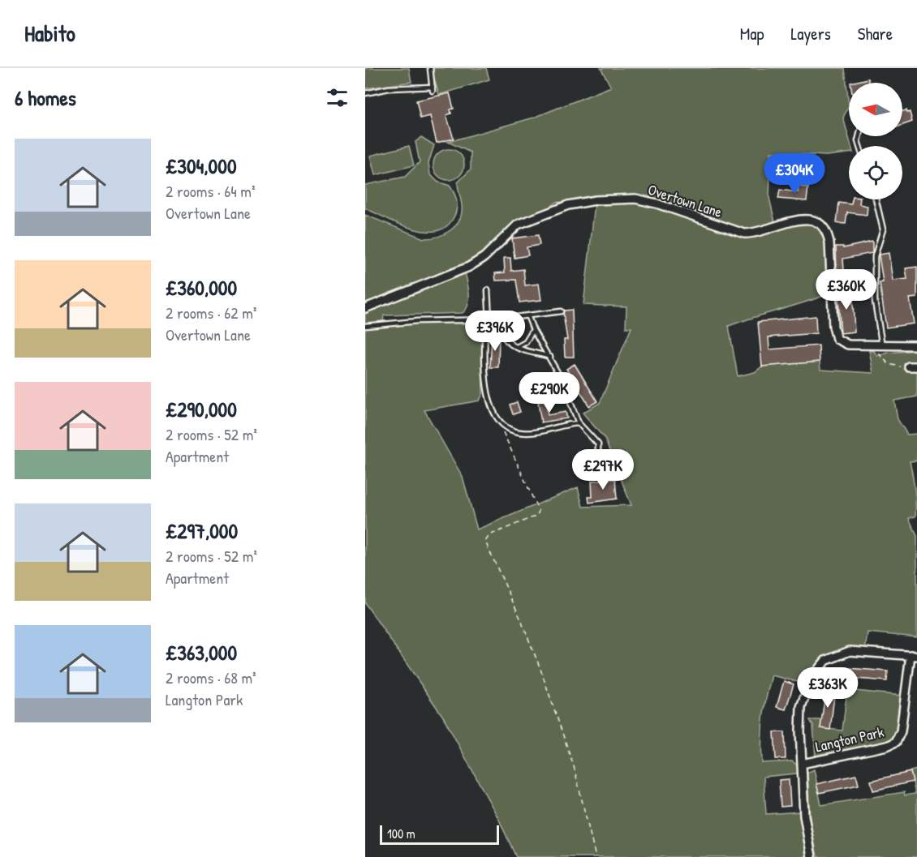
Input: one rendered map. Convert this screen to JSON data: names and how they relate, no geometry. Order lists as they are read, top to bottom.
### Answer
{
  "streets": {
    "street": ["Overtown Lane", "Langton Park"]
  },
  "scale_bar": "100 m",
  "north": "left",
  "page": {
    "header": "Habito",
    "nav": ["Map", "Layers", "Share"],
    "heading": "6 homes",
    "list": [
      {
        "name": "£304,000",
        "note": "2 rooms · 64 m² · Overtown Lane"
      },
      {
        "name": "£360,000",
        "note": "2 rooms · 62 m² · Overtown Lane"
      },
      {
        "name": "£290,000",
        "note": "2 rooms · 52 m² · Apartment"
      },
      {
        "name": "£297,000",
        "note": "2 rooms · 52 m² · Apartment"
      },
      {
        "name": "£363,000",
        "note": "2 rooms · 68 m² · Langton Park"
      }
    ],
    "price": [
      "£304K",
      "£360K",
      "£396K",
      "£290K",
      "£297K",
      "£363K"
    ],
    "scale": "100 m"
  }
}
